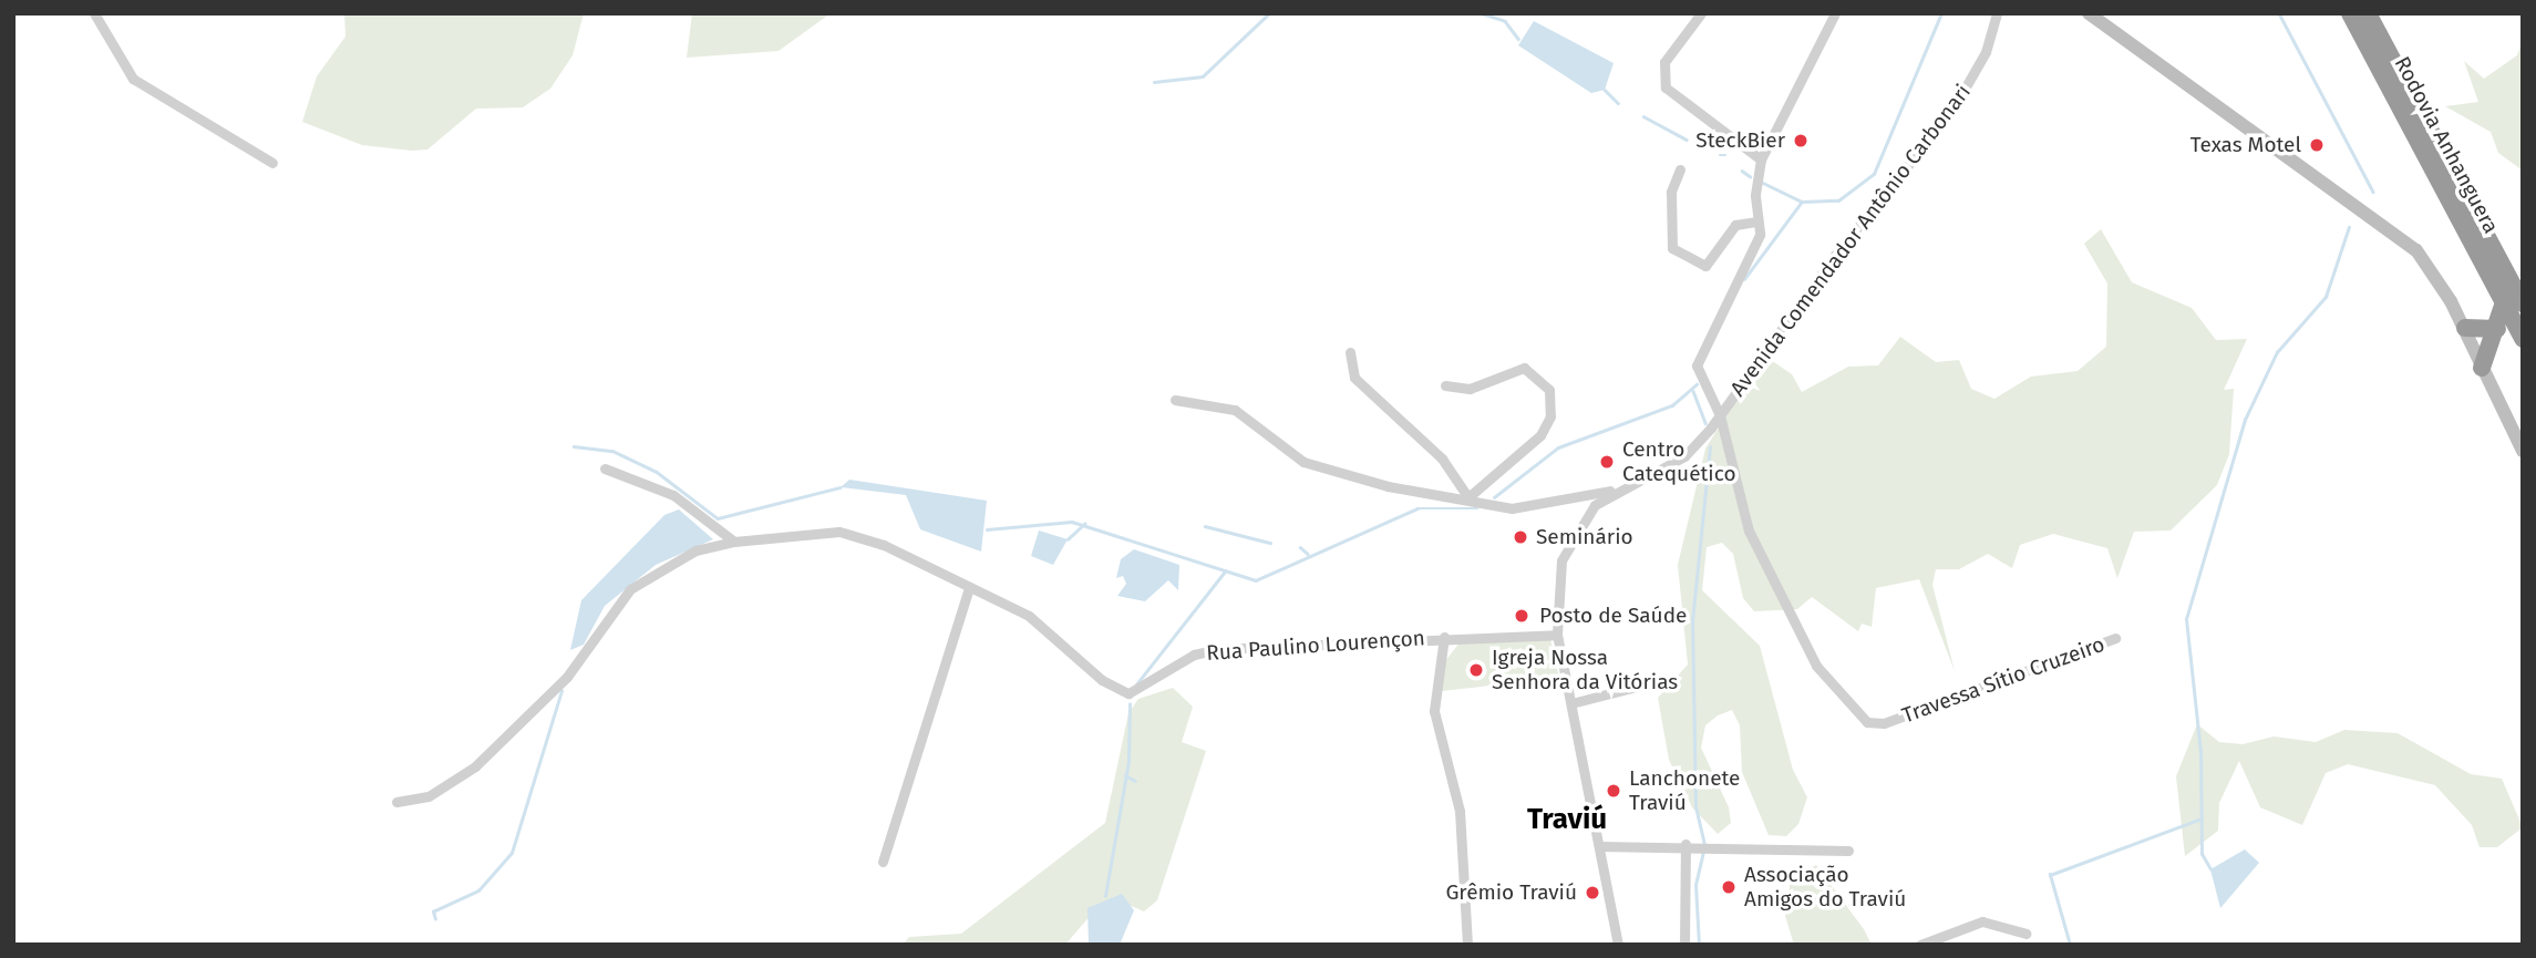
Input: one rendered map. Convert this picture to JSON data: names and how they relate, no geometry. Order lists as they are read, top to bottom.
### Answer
{
  "streets": {
    "highway": ["Rodovia Anhanguera"],
    "street": ["Avenida Comendador Antônio Carbonari", "Rua Paulino Lourençon", "Travessa Sítio Cruzeiro"]
  },
  "crossings": [
    ["Avenida Comendador Antônio Carbonari", "Rua Paulino Lourençon"],
    ["Avenida Comendador Antônio Carbonari", "Travessa Sítio Cruzeiro"]
  ],
  "districts": ["Traviú"],
  "places": [
    "SteckBier",
    "Texas Motel",
    "Centro Catequético",
    "Seminário",
    "Posto de Saúde",
    "Igreja Nossa Senhora da Vitórias",
    "Lanchonete Traviú",
    "Associação Amigos do Traviú",
    "Grêmio Traviú"
  ]
}
